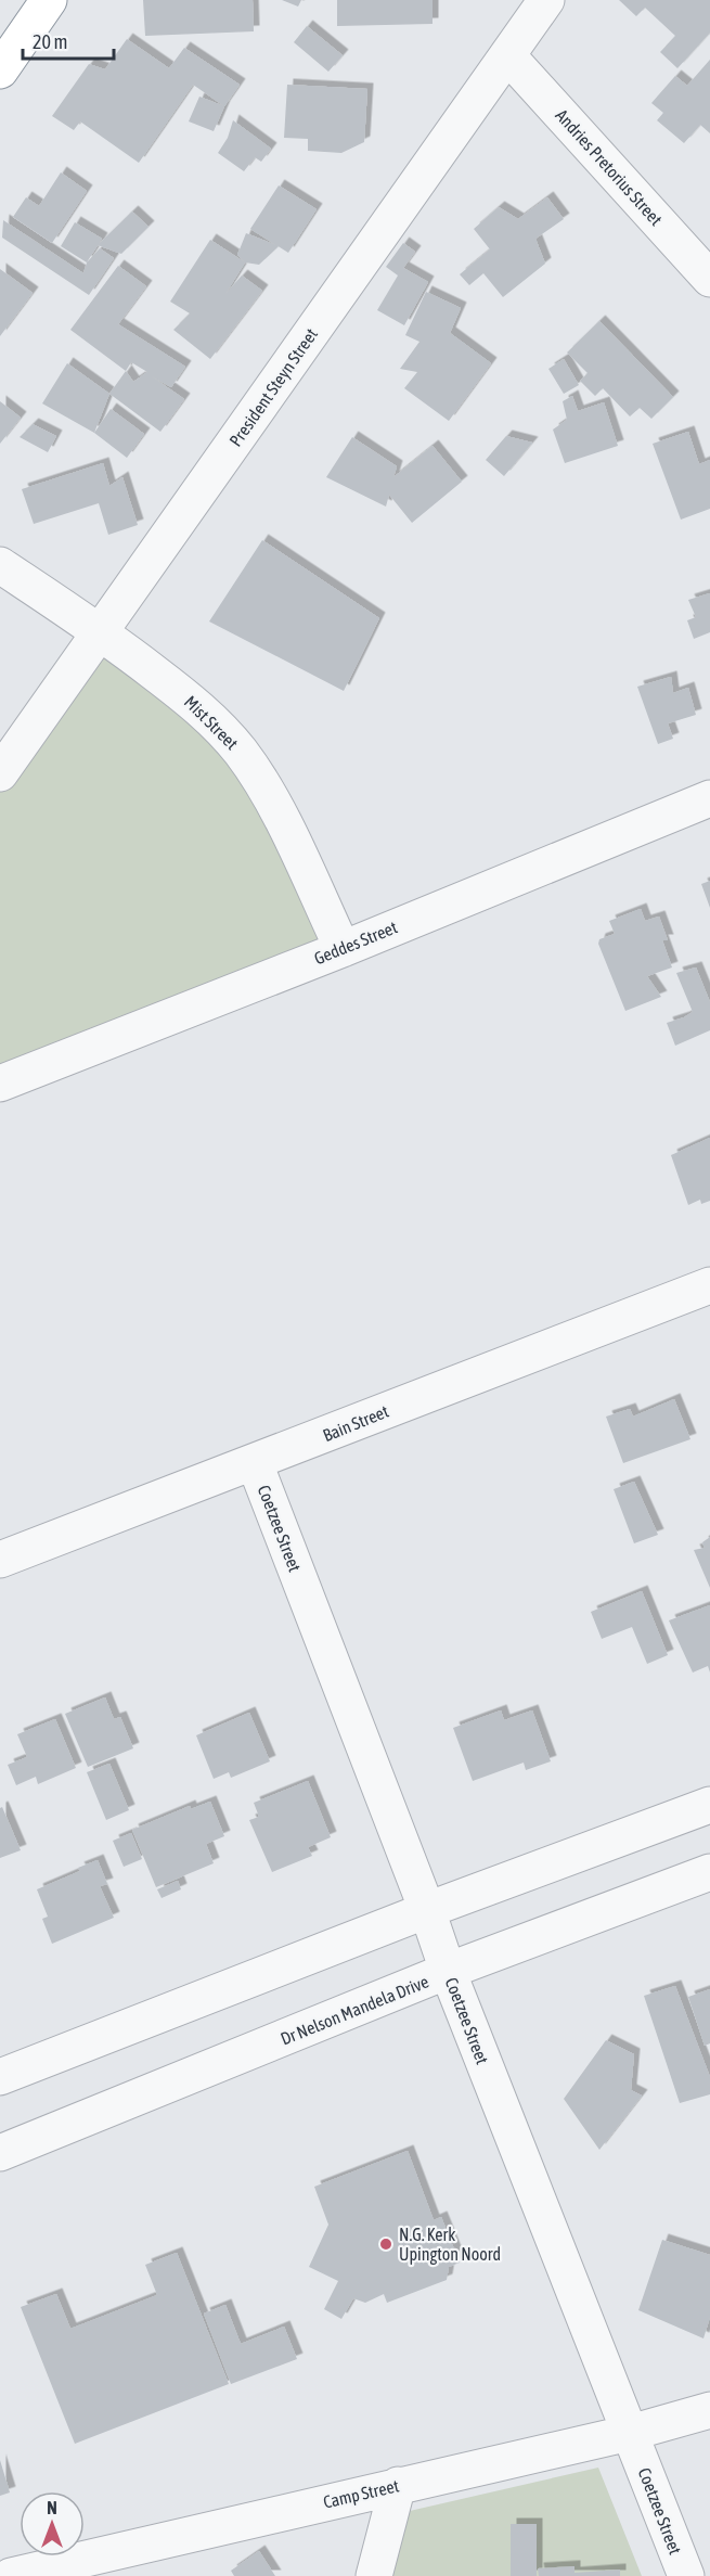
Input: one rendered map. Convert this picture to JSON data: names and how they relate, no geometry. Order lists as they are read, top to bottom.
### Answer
{
  "streets": {
    "street": [
      "Andries Pretorius Street",
      "President Steyn Street",
      "Mist Street",
      "Geddes Street",
      "Bain Street",
      "Coetzee Street",
      "Dr Nelson Mandela Drive",
      "Camp Street"
    ]
  },
  "crossings": [
    ["Andries Pretorius Street", "President Steyn Street"],
    ["President Steyn Street", "Mist Street"],
    ["Mist Street", "Geddes Street"],
    ["Bain Street", "Coetzee Street"],
    ["Coetzee Street", "Dr Nelson Mandela Drive"],
    ["Coetzee Street", "Camp Street"]
  ],
  "places": ["N.G. Kerk Upington Noord"],
  "scale_bar": "20 m",
  "north": "top"
}
